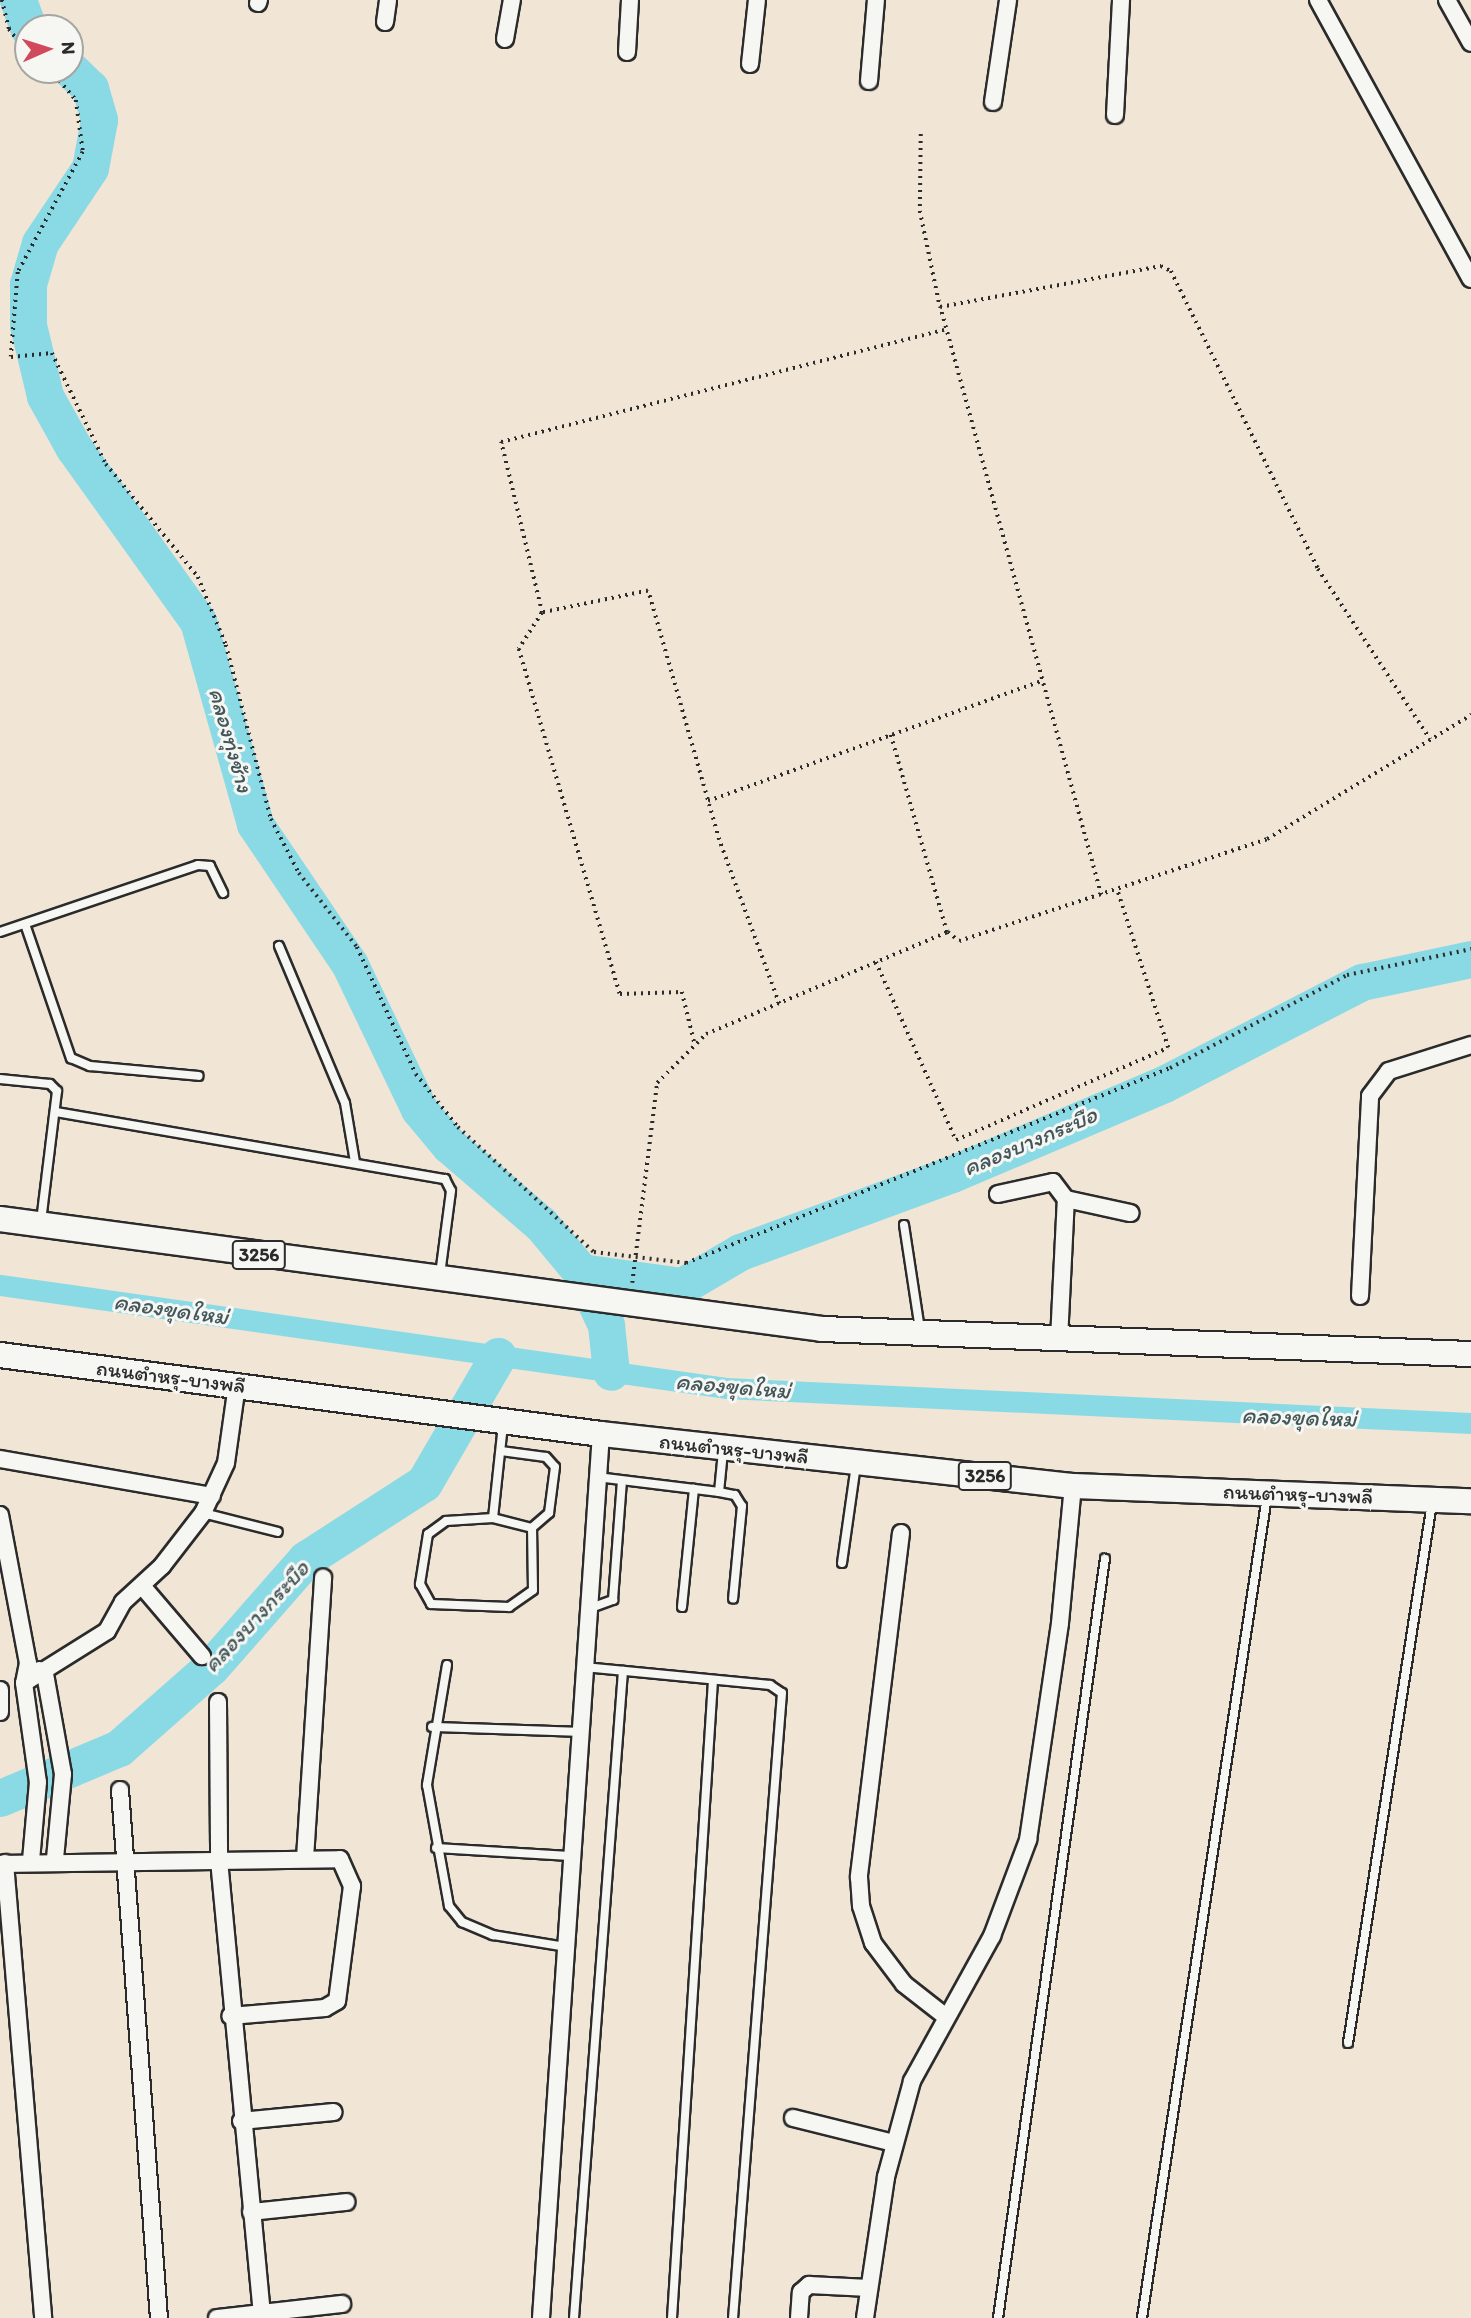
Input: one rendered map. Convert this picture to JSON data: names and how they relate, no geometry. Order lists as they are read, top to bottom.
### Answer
{
  "streets": {
    "main road": ["3256", "ถนนตำหรุ-บางพลี"]
  },
  "water": ["คลองทุ่งช้าง", "คลองบางกระบือ", "คลองขุดใหม่"],
  "north": "right"
}
